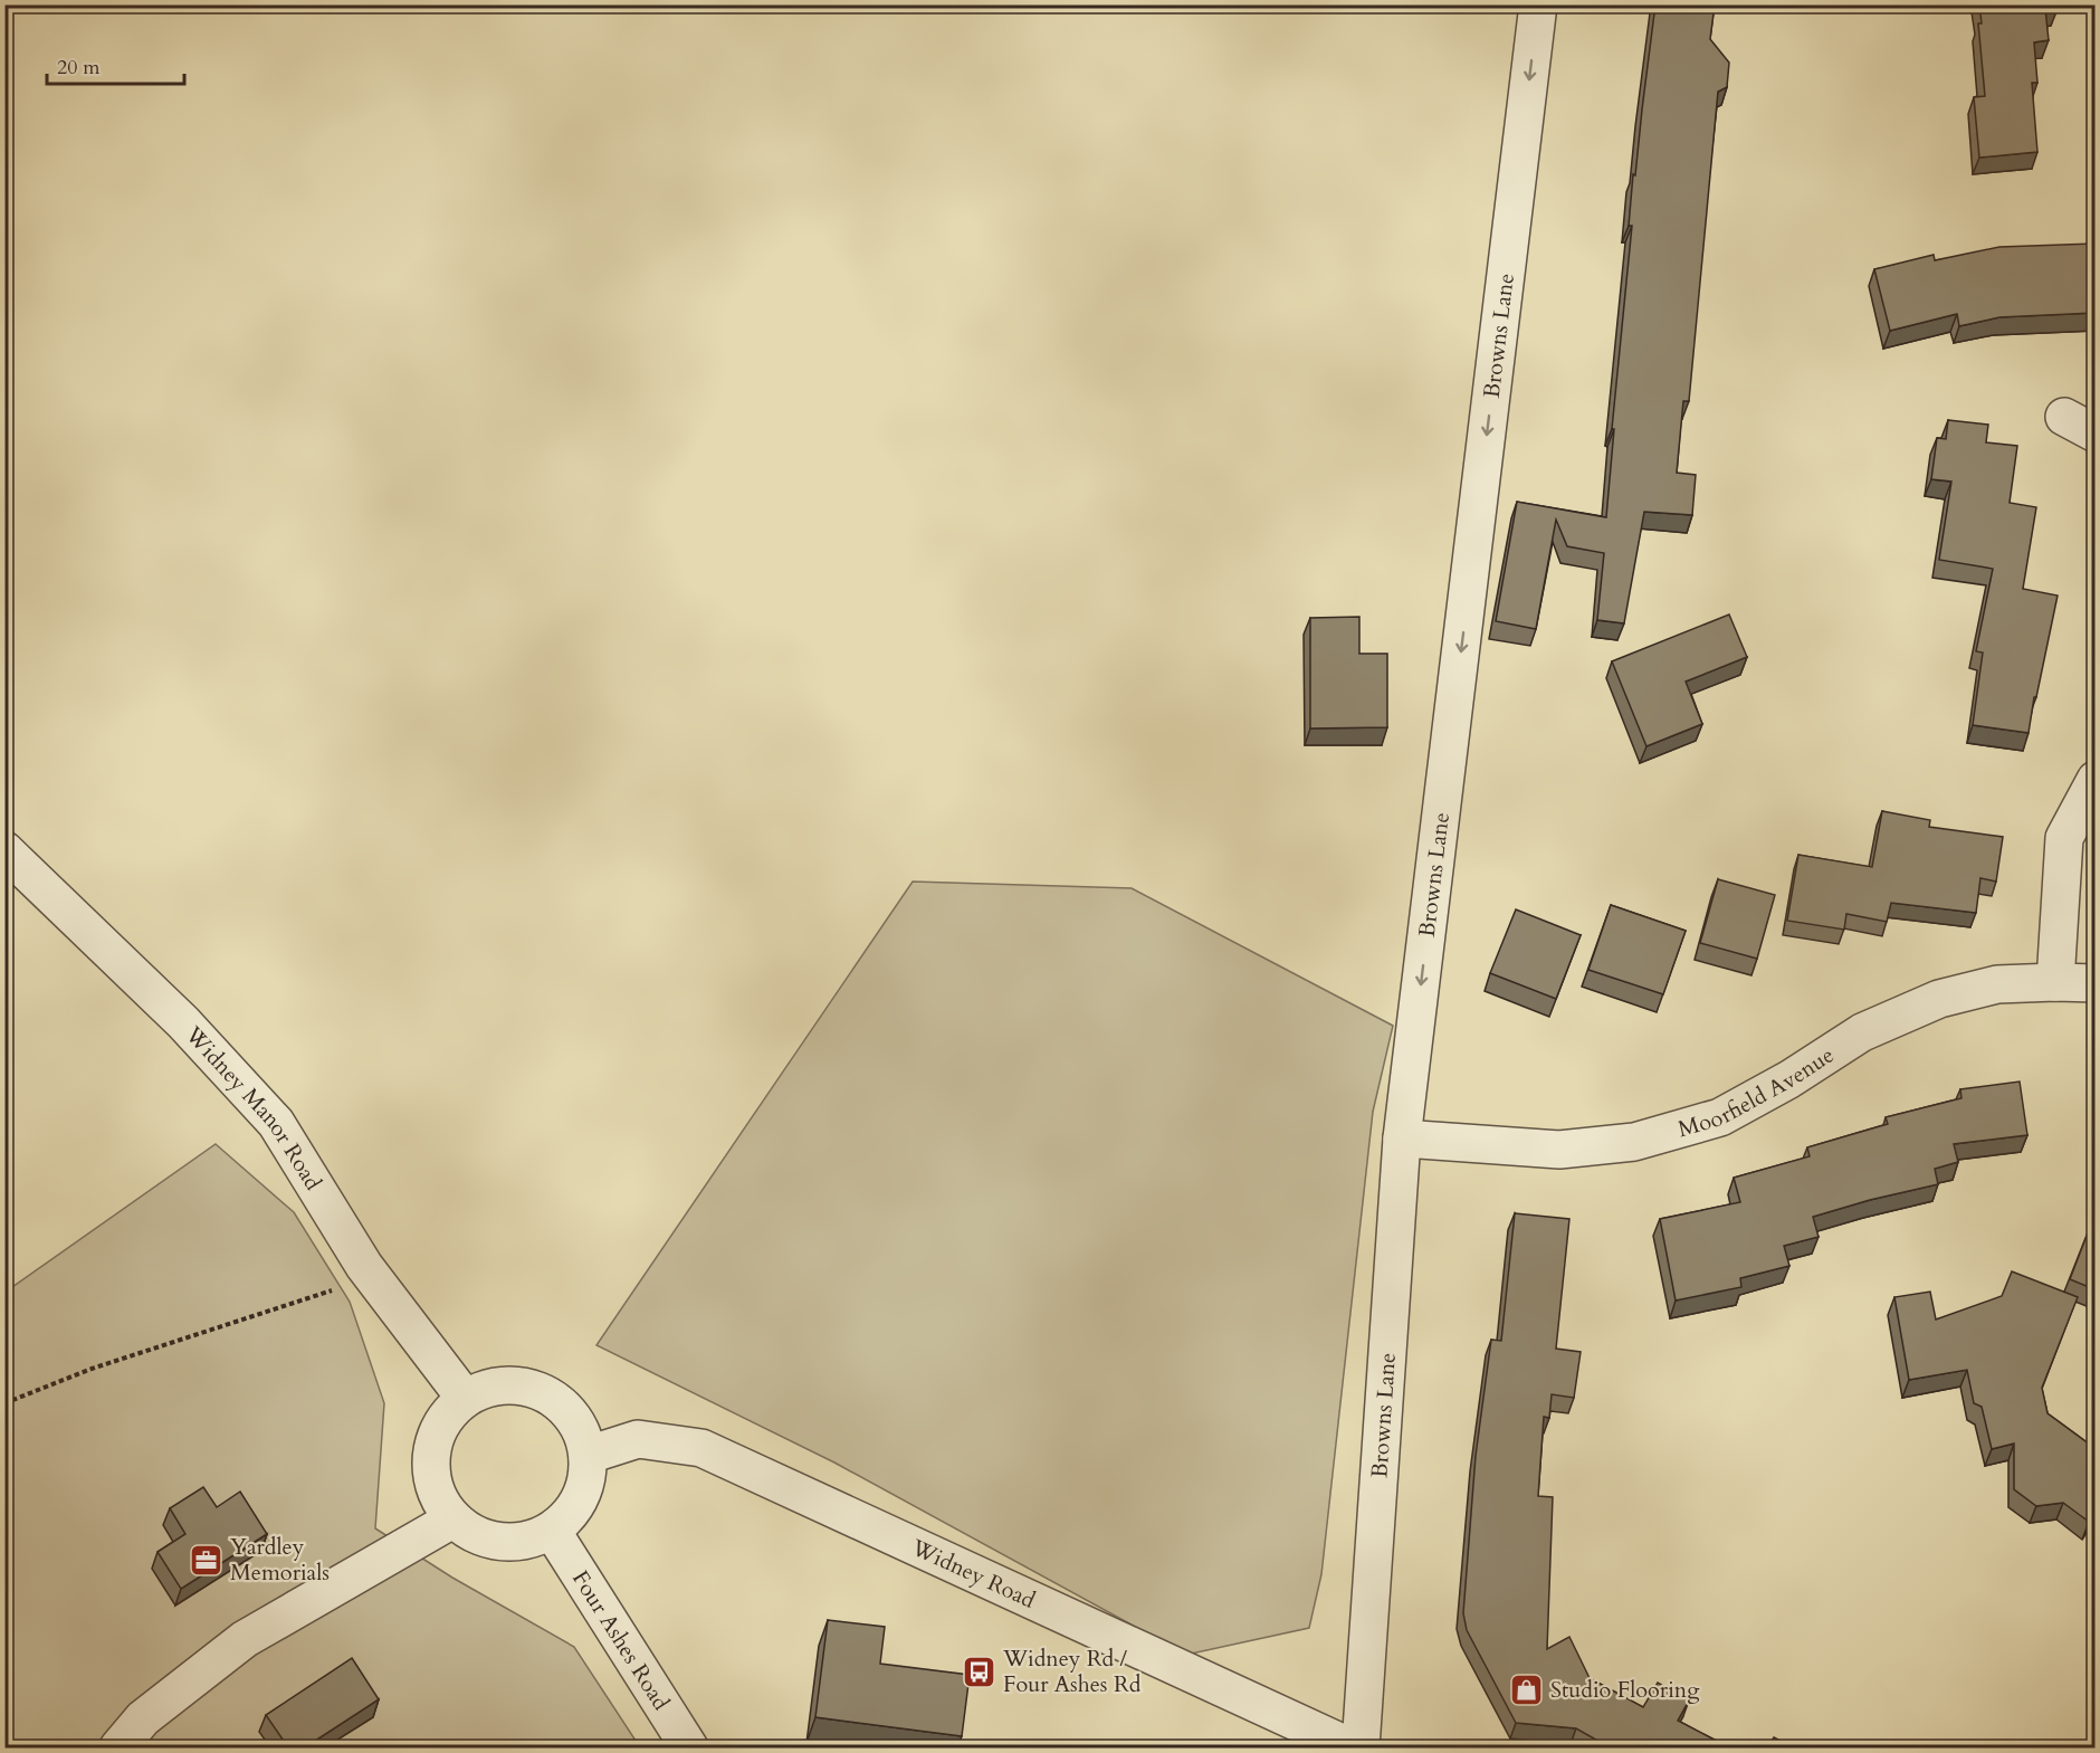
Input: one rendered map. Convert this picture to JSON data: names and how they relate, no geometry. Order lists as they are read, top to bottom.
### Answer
{
  "streets": {
    "street": [
      "Browns Lane",
      "Moorfield Avenue",
      "Widney Manor Road",
      "Widney Road",
      "Four Ashes Road"
    ]
  },
  "crossings": [
    ["Browns Lane", "Moorfield Avenue"],
    ["Widney Manor Road", "Widney Road"],
    ["Widney Manor Road", "Four Ashes Road"],
    ["Widney Road", "Four Ashes Road"]
  ],
  "one_way": ["Browns Lane"],
  "places": {
    "office": ["Yardley Memorials"],
    "bus stop": ["Widney Rd / Four Ashes Rd"],
    "shop": ["Studio Flooring"]
  },
  "scale_bar": "20 m"
}
